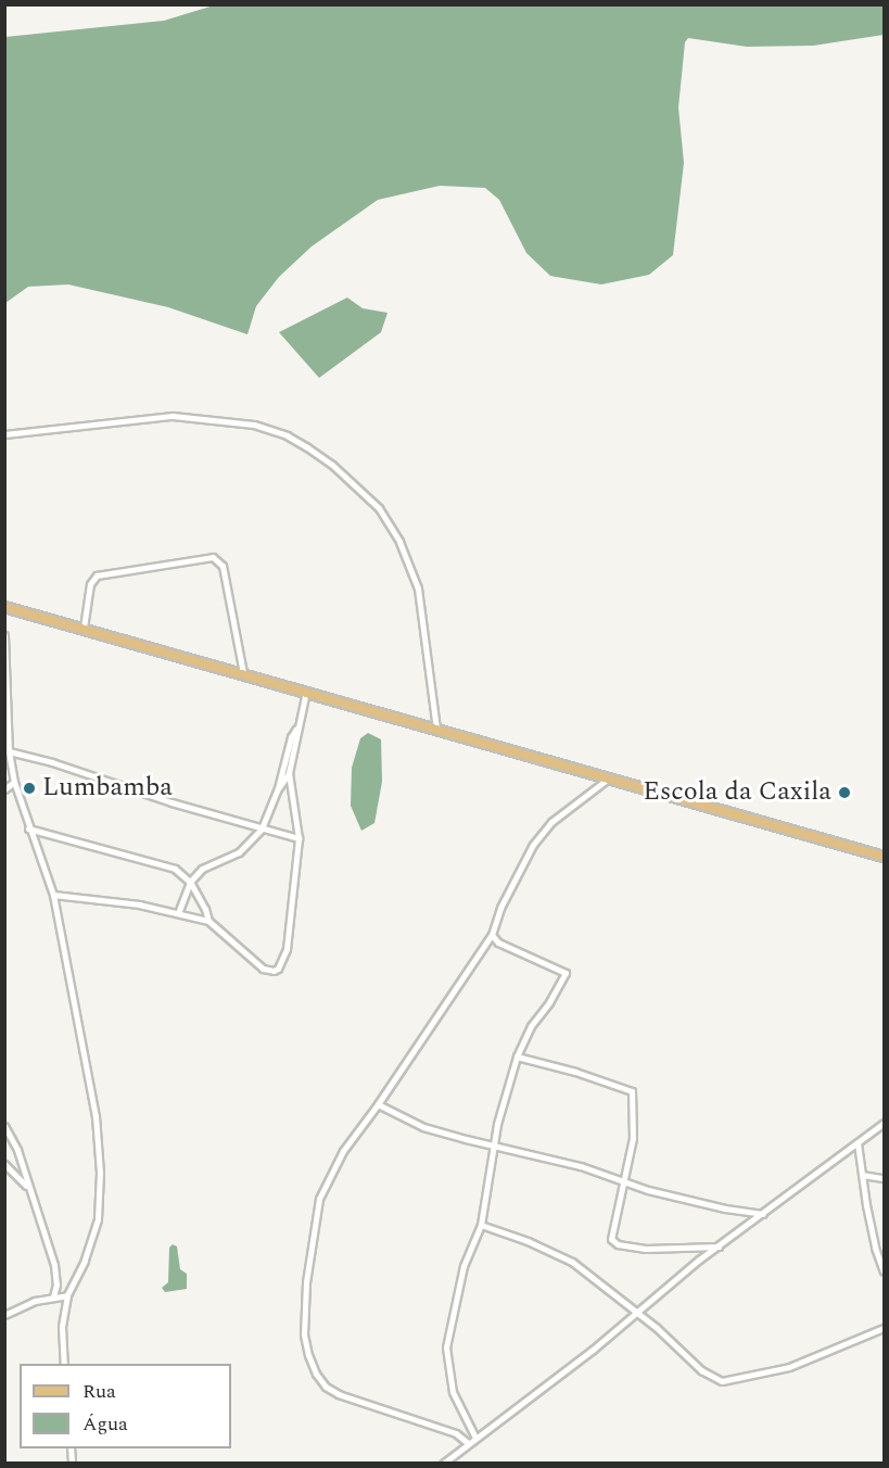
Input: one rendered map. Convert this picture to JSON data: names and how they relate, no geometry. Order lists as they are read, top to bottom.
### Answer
{
  "places": ["Lumbamba", "Escola da Caxila"],
  "legend": ["Rua", "Água"]
}
